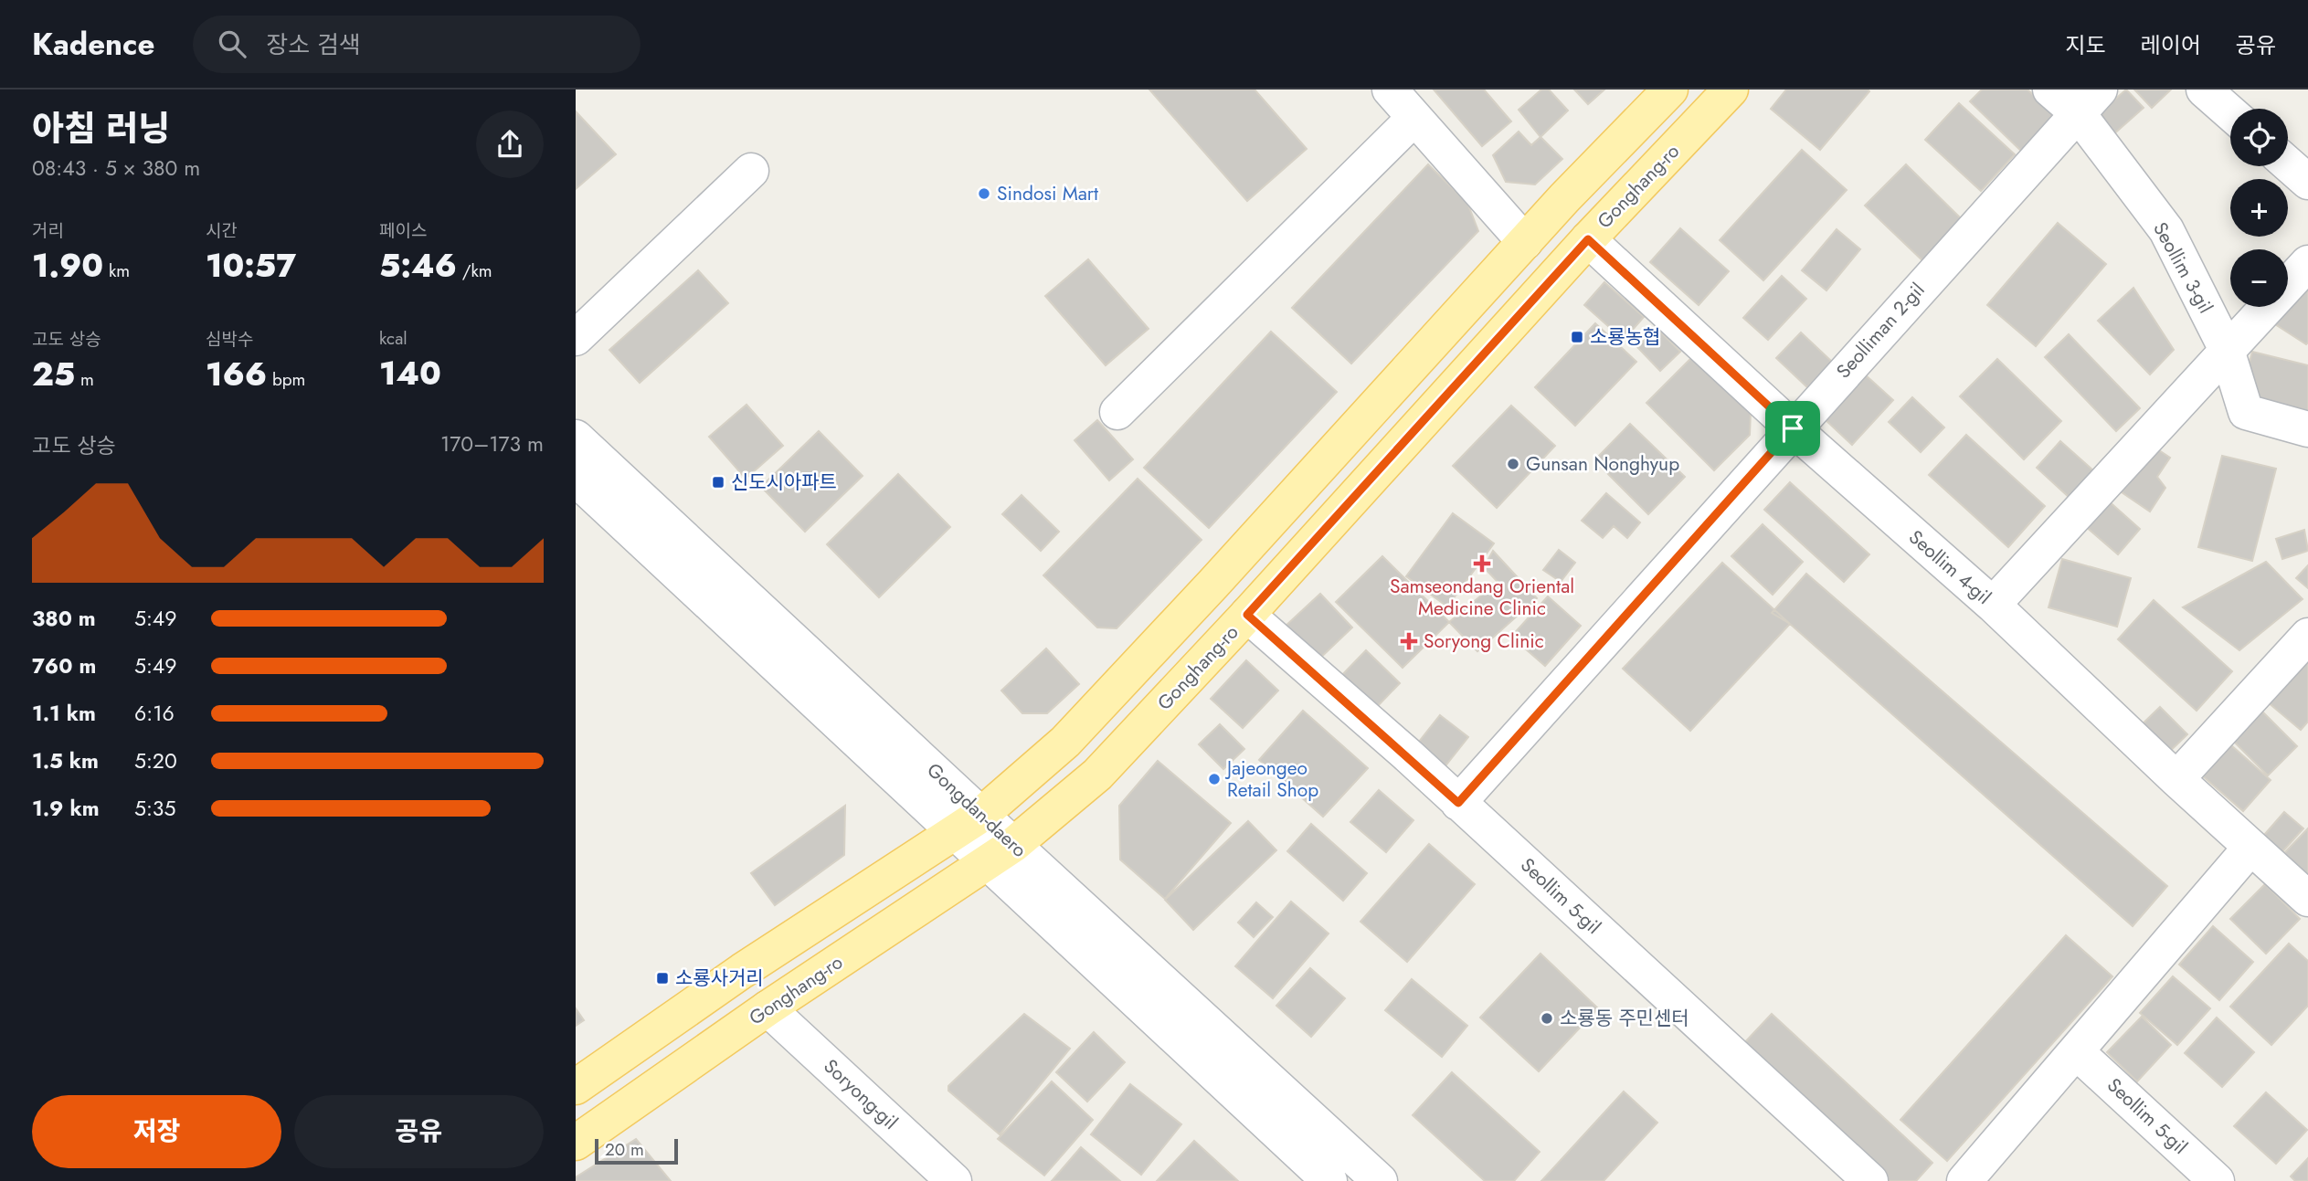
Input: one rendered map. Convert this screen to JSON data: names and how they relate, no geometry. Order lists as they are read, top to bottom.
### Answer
{
  "streets": {
    "main road": ["Gonghang-ro"],
    "street": [
      "Seollim 3-gil",
      "Seolliman 2-gil",
      "Seollim 4-gil",
      "Gongdan-daero",
      "Seollim 5-gil",
      "Soryong-gil"
    ]
  },
  "crossings": [
    ["Gonghang-ro", "Seollim 4-gil"],
    ["Gonghang-ro", "Gongdan-daero"],
    ["Gonghang-ro", "Seollim 5-gil"],
    ["Gonghang-ro", "Soryong-gil"],
    ["Seollim 3-gil", "Seolliman 2-gil"],
    ["Seolliman 2-gil", "Seollim 4-gil"],
    ["Seolliman 2-gil", "Seollim 5-gil"]
  ],
  "places": {
    "other": [
      "Sindosi Mart",
      "Gunsan Nonghyup",
      "Jajeongeo Retail Shop",
      "소룡동 주민센터"
    ],
    "transit": ["소룡농협", "신도시아파트", "소룡사거리"],
    "health": ["Samseondang Oriental Medicine Clinic", "Soryong Clinic"]
  },
  "scale_bar": "20 m",
  "page": {
    "header": "Kadence",
    "search": "장소 검색",
    "nav": ["지도", "레이어", "공유"],
    "heading": ["아침 러닝", "08:43 · 5 × 380 m"],
    "map_buttons": ["+", "−"],
    "stats": [
      ["거리", "1.90 km"],
      ["시간", "10:57"],
      ["페이스", "5:46 /km"],
      ["고도 상승", "25 m"],
      ["심박수", "166 bpm"],
      ["kcal", "140"]
    ],
    "chart": ["고도 상승", "170–173 m"],
    "list": [
      {
        "name": "380 m",
        "note": "5:49"
      },
      {
        "name": "760 m",
        "note": "5:49"
      },
      {
        "name": "1.1 km",
        "note": "6:16"
      },
      {
        "name": "1.5 km",
        "note": "5:20"
      },
      {
        "name": "1.9 km",
        "note": "5:35"
      }
    ],
    "buttons": ["저장", "공유"],
    "scale": "20 m"
  }
}
